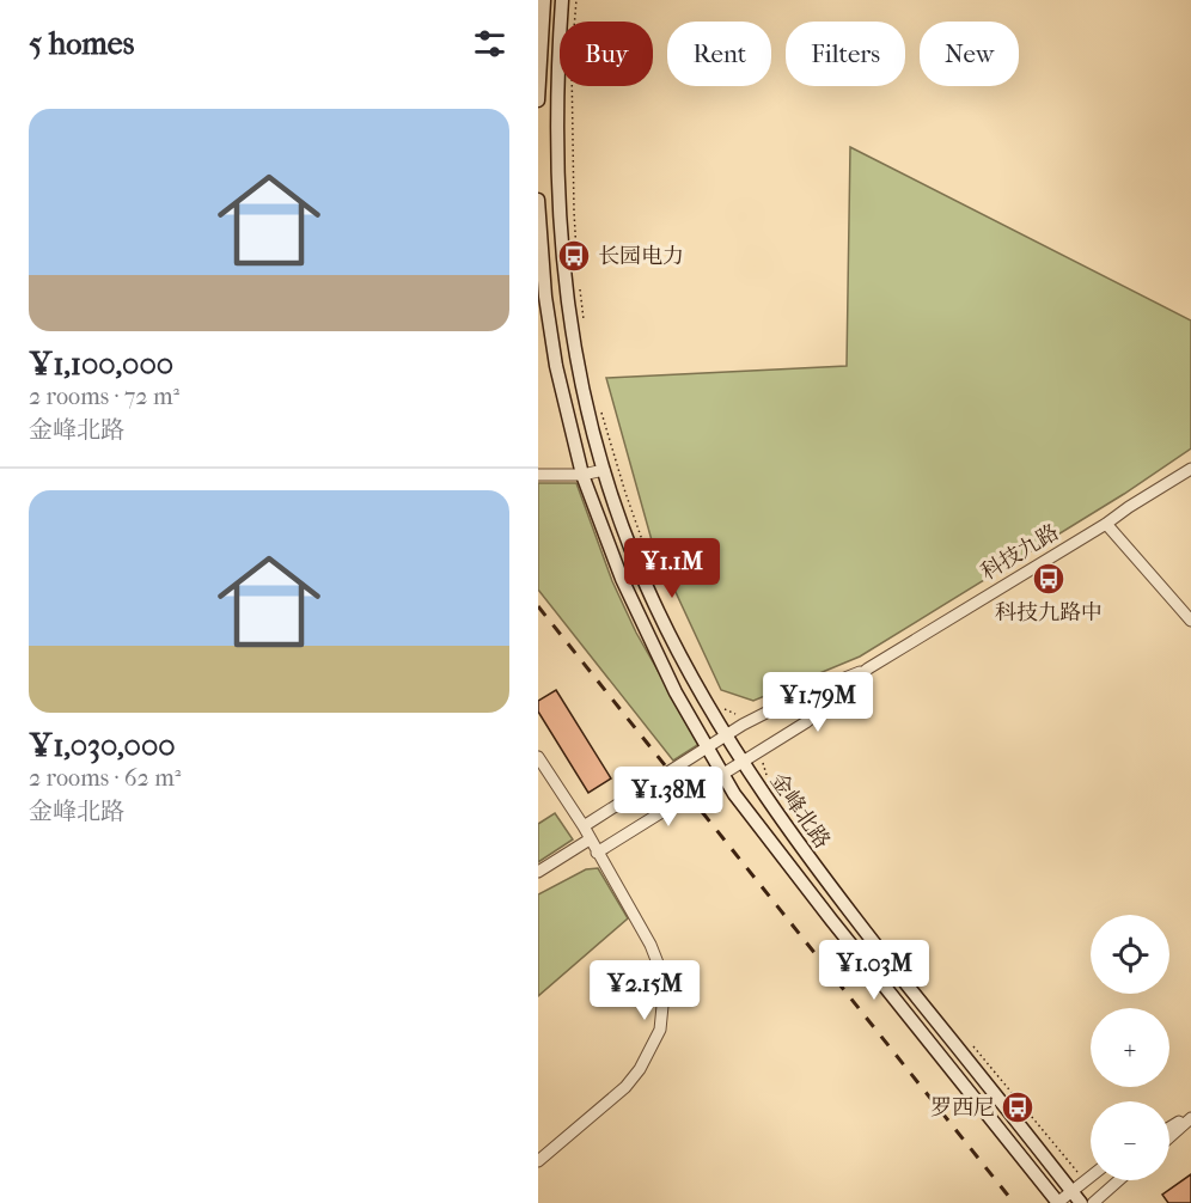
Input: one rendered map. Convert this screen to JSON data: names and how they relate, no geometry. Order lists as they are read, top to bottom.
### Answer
{
  "streets": {
    "main road": ["金峰北路"],
    "street": ["科技九路"]
  },
  "crossings": [
    ["科技九路", "金峰北路"]
  ],
  "places": {
    "bus stop": ["长园电力", "科技九路中", "罗西尼"]
  },
  "page": {
    "heading": "5 homes",
    "chip": [
      "Buy",
      "Rent",
      "Filters",
      "New"
    ],
    "list": [
      {
        "name": "¥1,100,000",
        "note": "2 rooms · 72 m² · 金峰北路"
      },
      {
        "name": "¥1,030,000",
        "note": "2 rooms · 62 m² · 金峰北路"
      }
    ],
    "price": [
      "¥1.1M",
      "¥1.79M",
      "¥1.38M",
      "¥1.03M",
      "¥2.15M"
    ],
    "map_buttons": ["+", "−"]
  }
}
